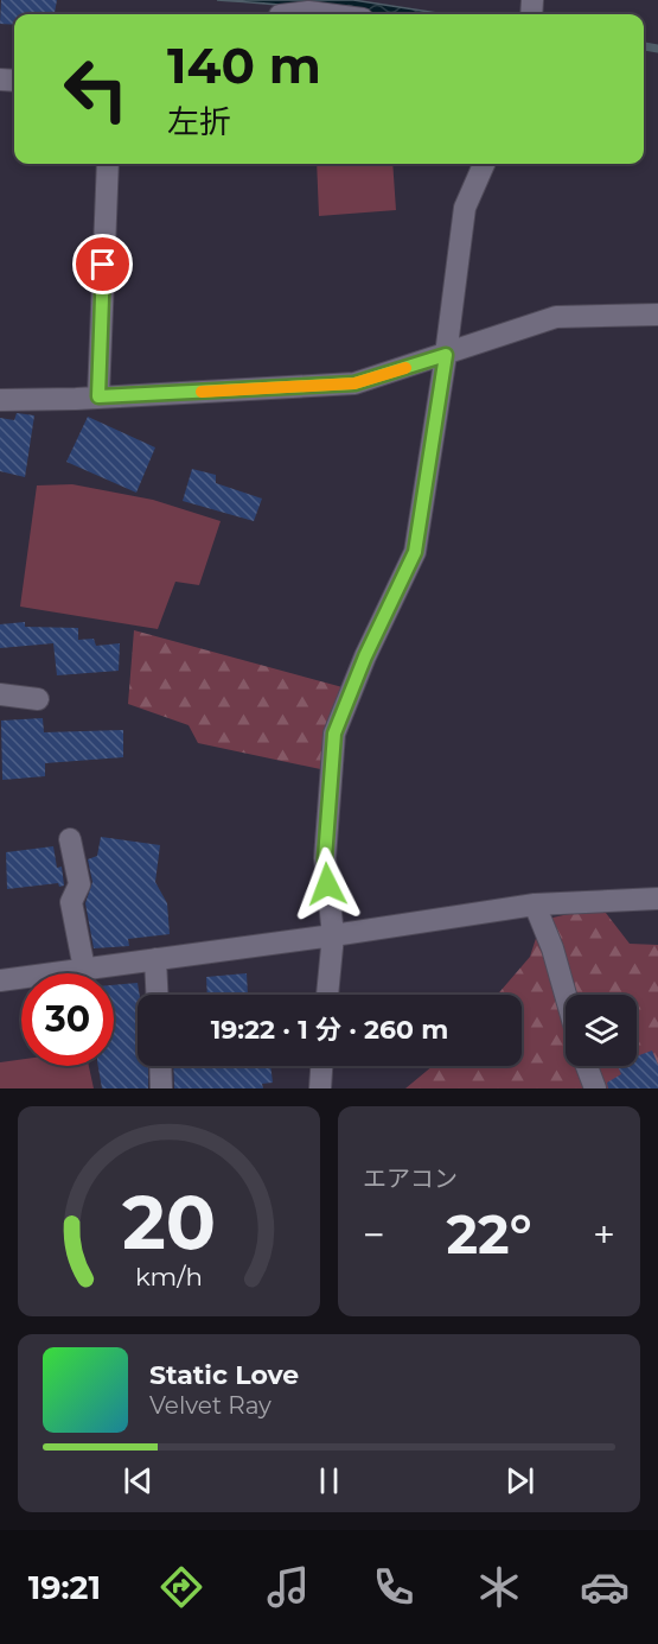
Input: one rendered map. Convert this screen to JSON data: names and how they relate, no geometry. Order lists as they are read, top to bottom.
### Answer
{
  "page": {
    "turn": ["140 m", "左折"],
    "limit": "30",
    "trip": "19:22 · 1 分 · 260 m",
    "tile": "エアコン",
    "heat": ["−", "22°", "+"],
    "song": ["Static Love", "Velvet Ray"],
    "tabs": "19:21",
    "gauge": ["20", "km/h"]
  }
}
